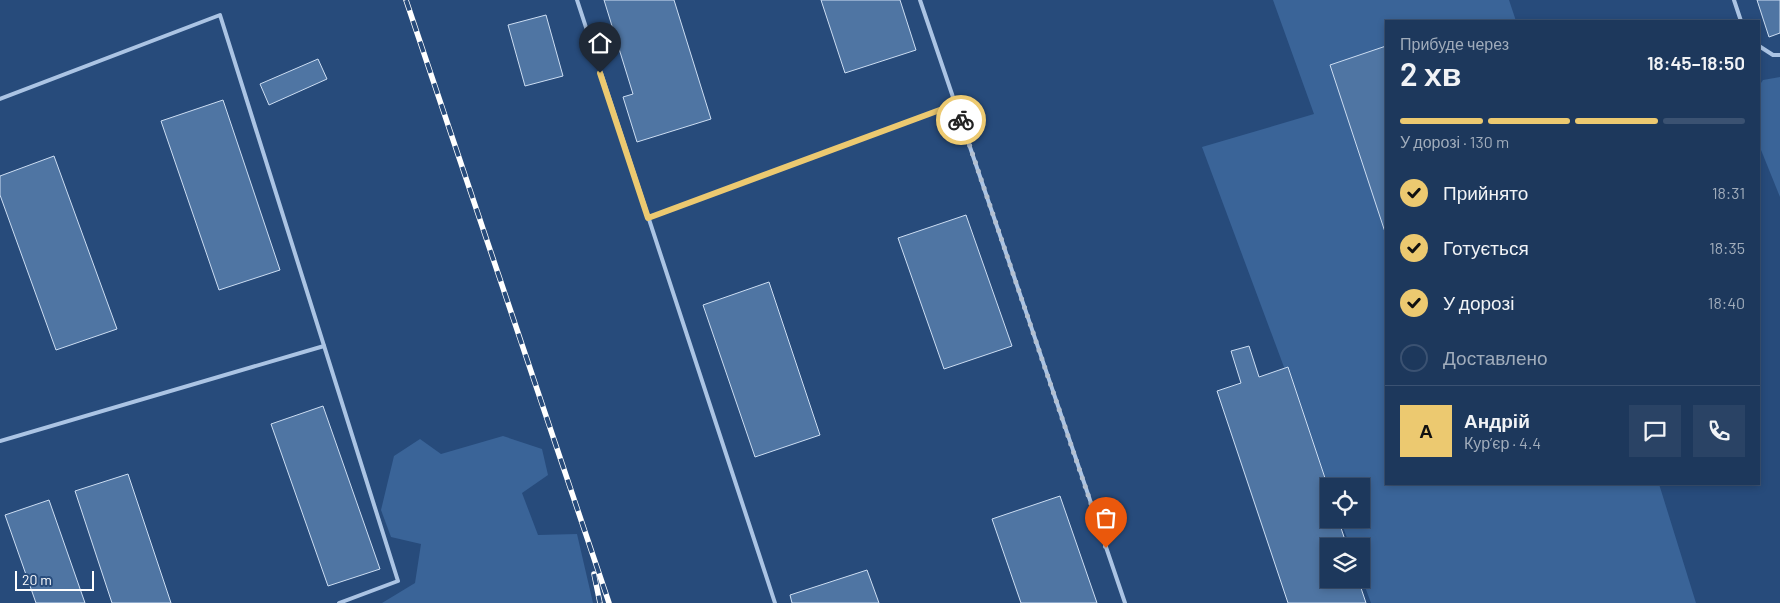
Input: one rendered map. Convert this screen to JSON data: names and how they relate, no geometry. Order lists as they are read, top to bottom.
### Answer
{
  "scale_bar": "20 m",
  "page": {
    "heading": ["2 хв", "Прибуде через", "18:45–18:50"],
    "panel": ["Андрій", "Кур’єр · 4.4"],
    "bar": "У дорозі · 130 m",
    "list": [
      ["Прийнято", "18:31"],
      ["Готується", "18:35"],
      ["У дорозі", "18:40"],
      "Доставлено"
    ],
    "round": "А",
    "scale": "20 m"
  }
}
